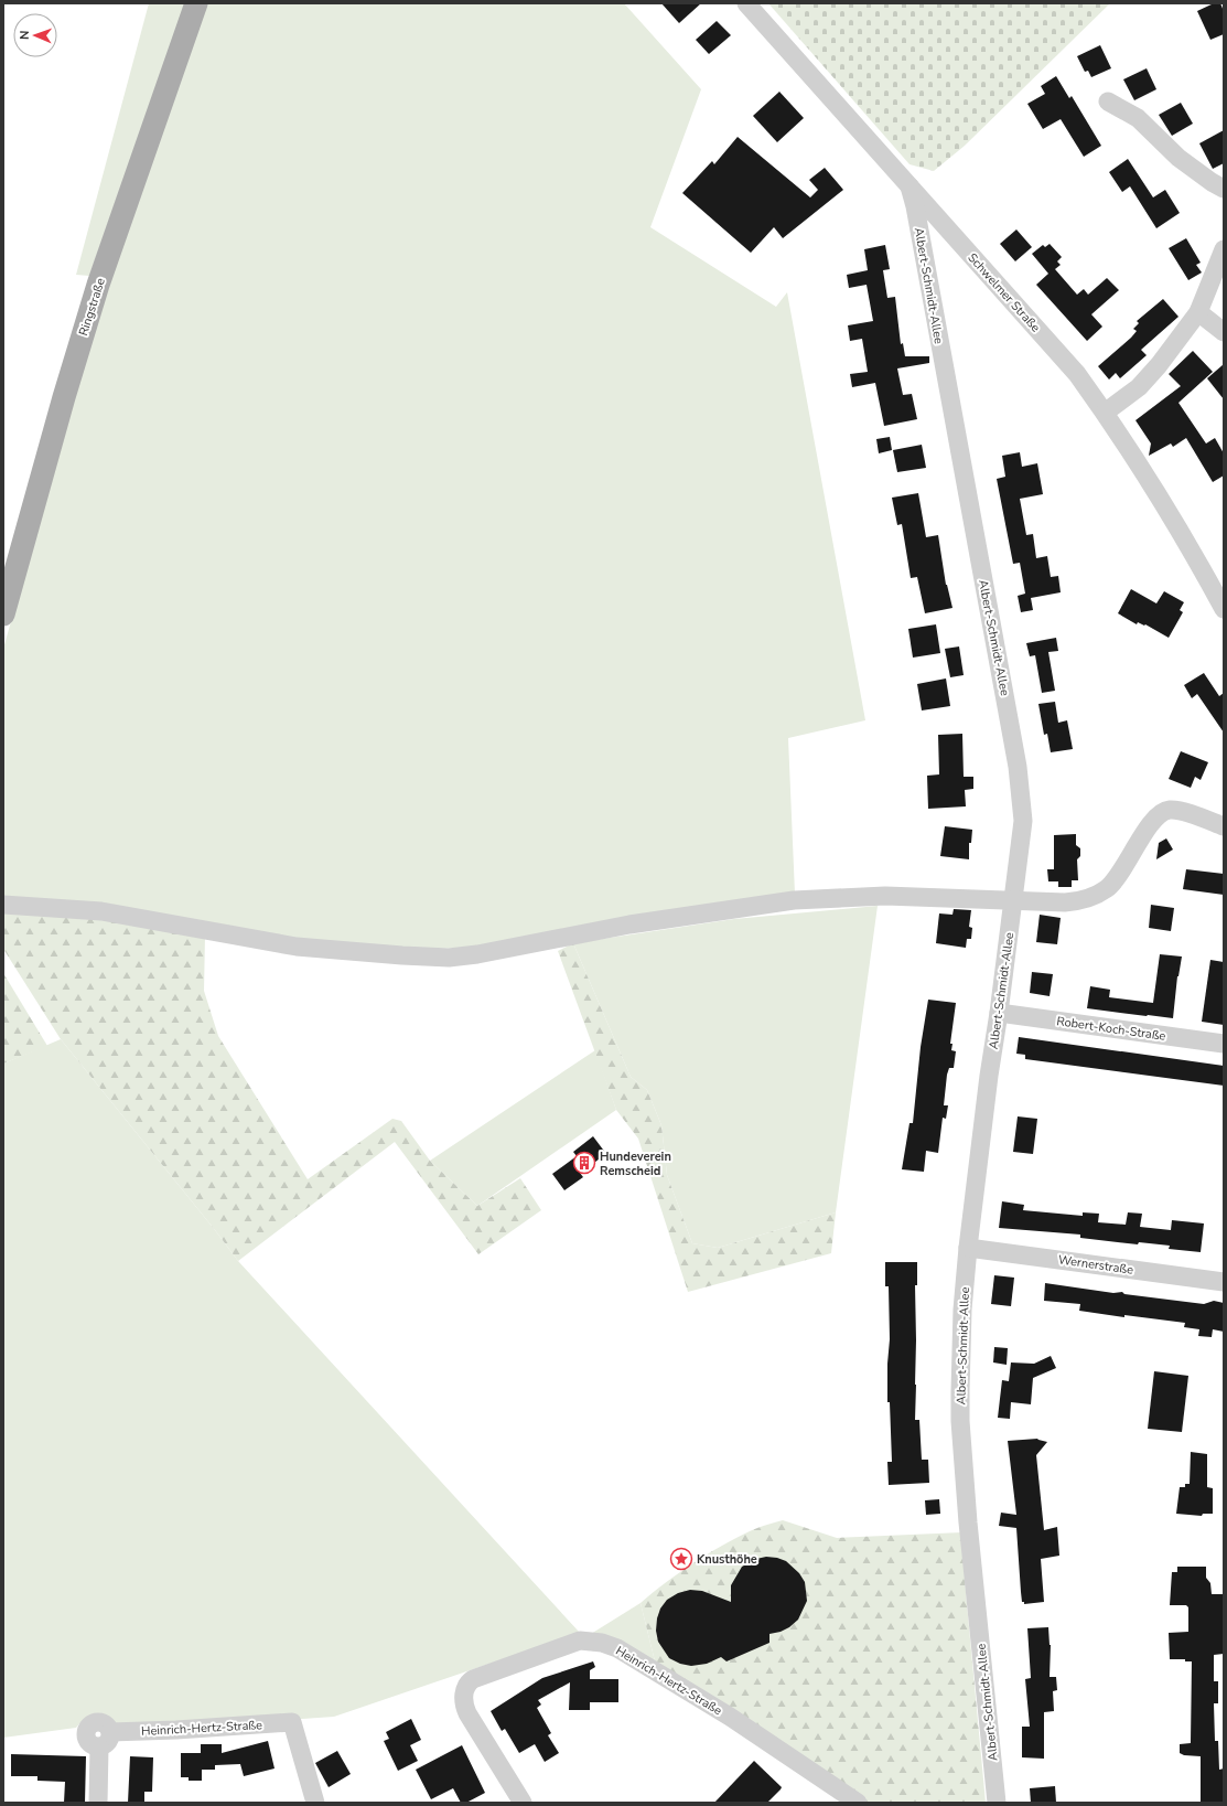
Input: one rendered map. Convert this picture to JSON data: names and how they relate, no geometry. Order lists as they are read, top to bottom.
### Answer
{
  "streets": {
    "main road": ["Ringstraße"],
    "street": [
      "Albert-Schmidt-Allee",
      "Schwelmer Straße",
      "Robert-Koch-Straße",
      "Wernerstraße",
      "Heinrich-Hertz-Straße"
    ]
  },
  "crossings": [
    ["Albert-Schmidt-Allee", "Schwelmer Straße"],
    ["Albert-Schmidt-Allee", "Robert-Koch-Straße"],
    ["Albert-Schmidt-Allee", "Wernerstraße"]
  ],
  "places": {
    "building": ["Hundeverein Remscheid"],
    "place": ["Knusthöhe"]
  },
  "north": "left"
}
